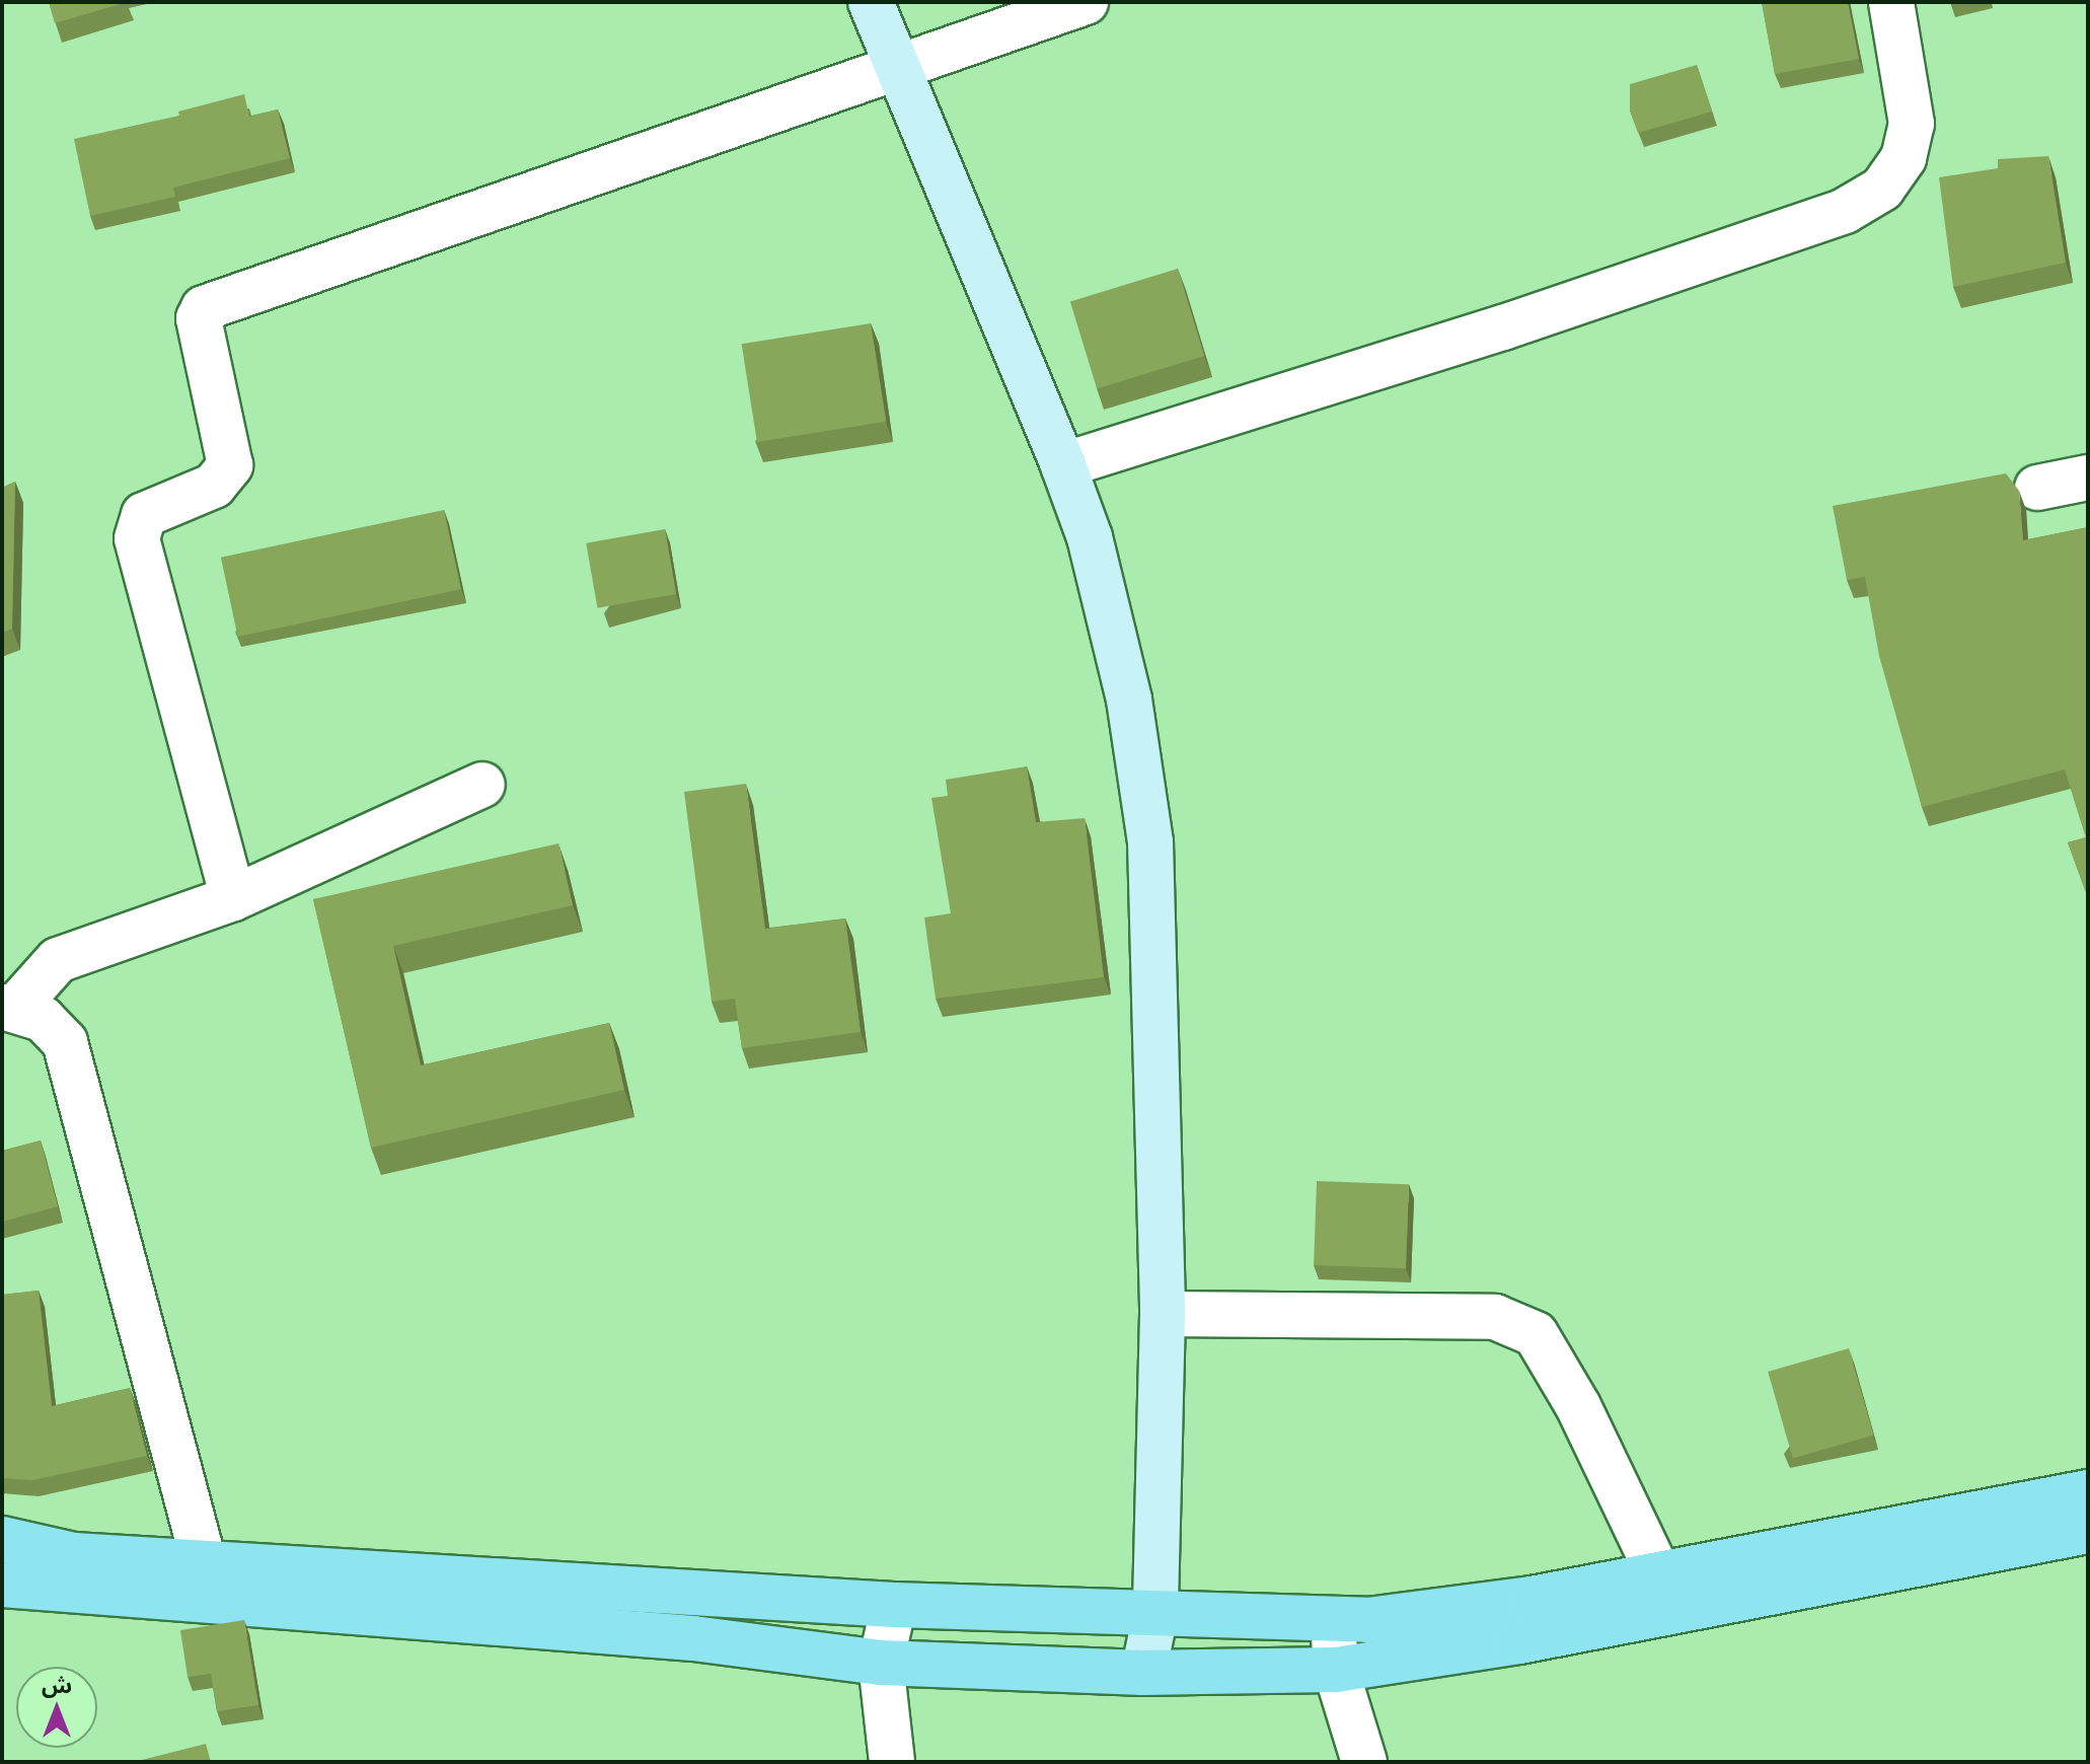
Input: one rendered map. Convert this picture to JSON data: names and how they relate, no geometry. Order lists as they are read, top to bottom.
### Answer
{
  "north": "top"
}
